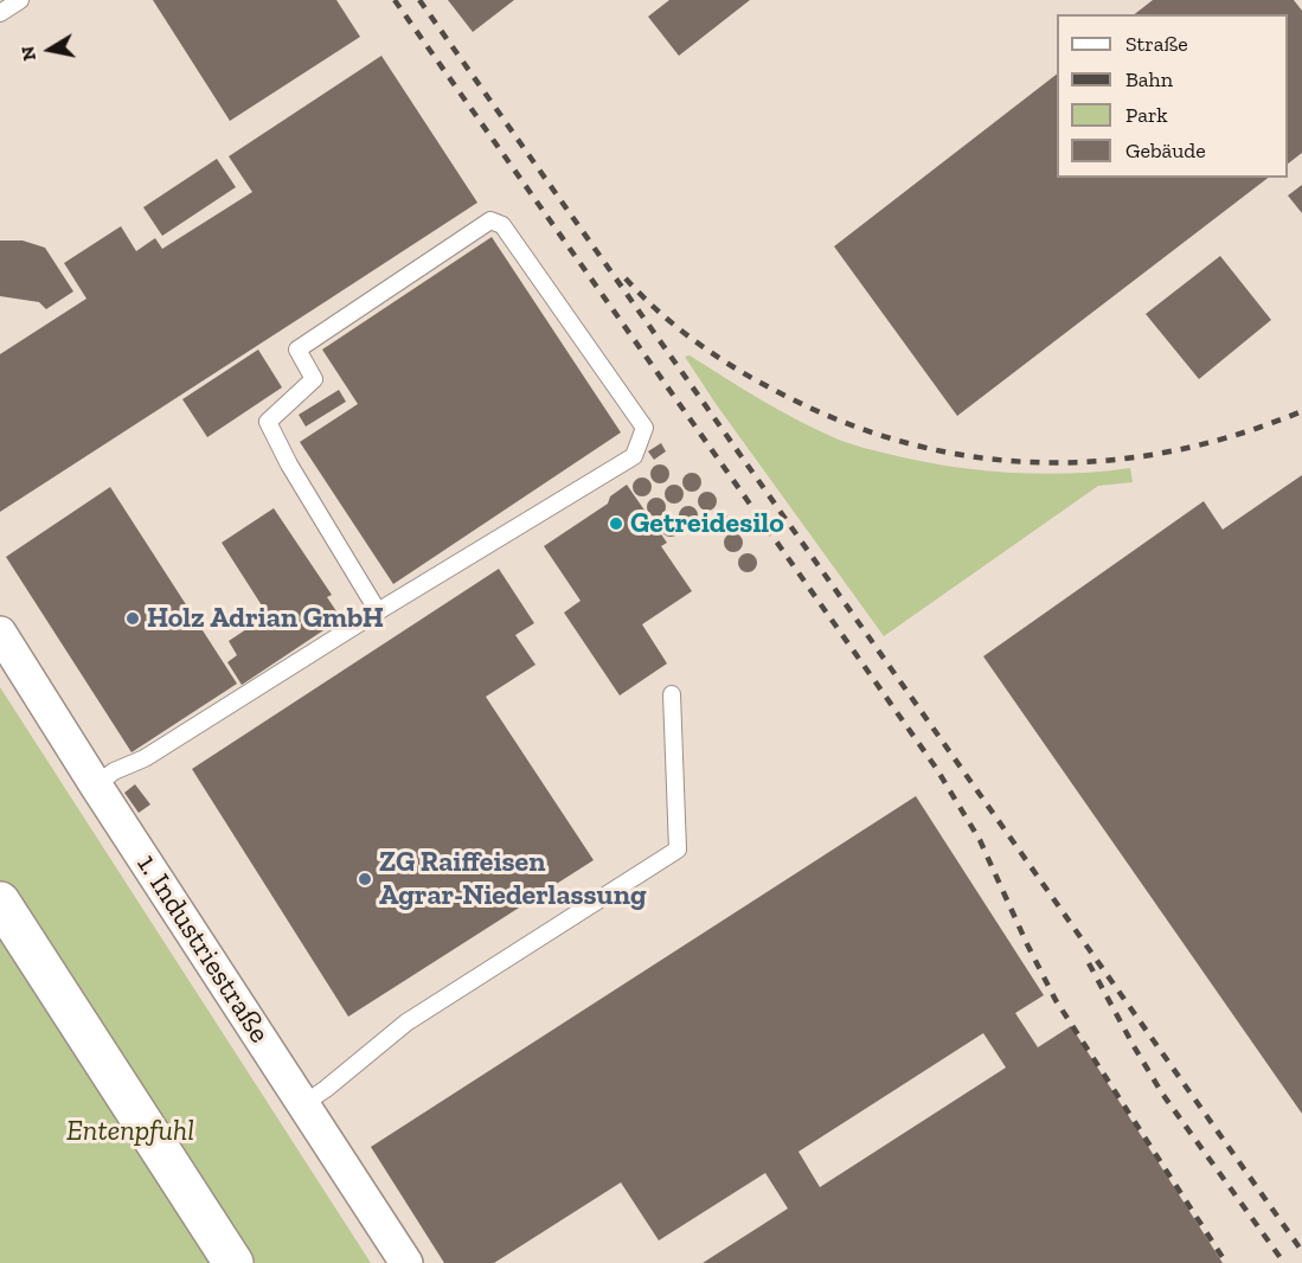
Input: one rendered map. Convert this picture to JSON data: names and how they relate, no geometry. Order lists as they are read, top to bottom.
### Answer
{
  "streets": {
    "street": ["1. Industriestraße"]
  },
  "parks": ["Entenpfuhl"],
  "places": ["Getreidesilo", "Holz Adrian GmbH", "ZG Raiffeisen Agrar-Niederlassung"],
  "legend": [
    "Straße",
    "Bahn",
    "Park",
    "Gebäude"
  ],
  "north": "left"
}
